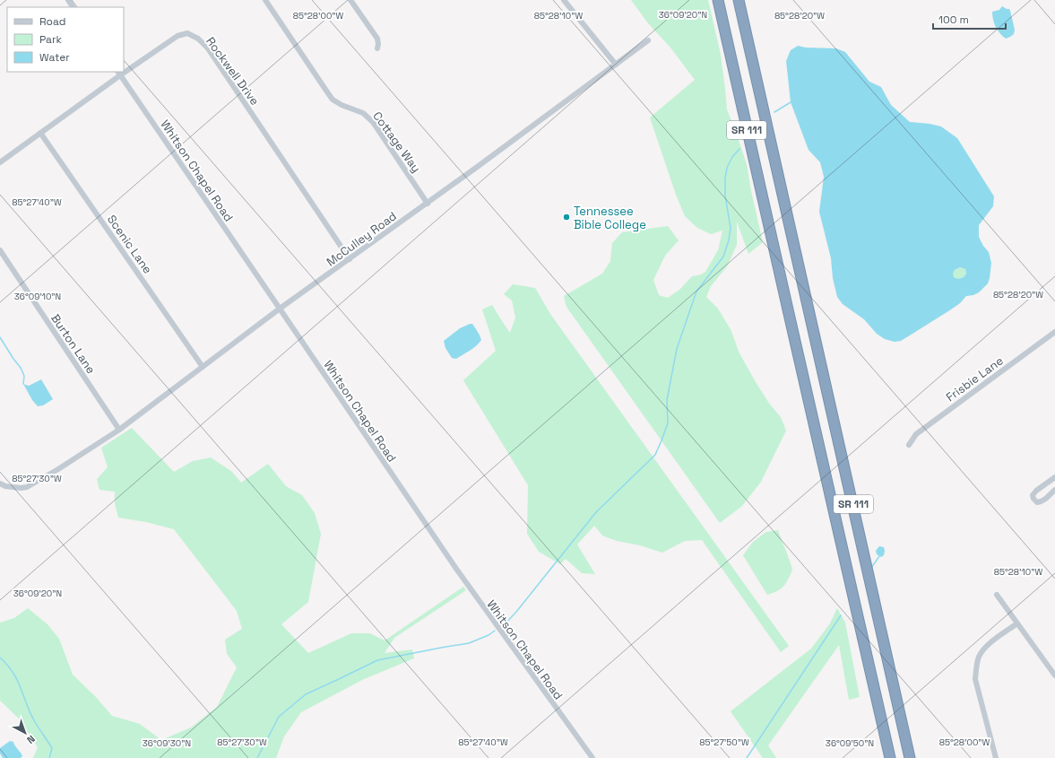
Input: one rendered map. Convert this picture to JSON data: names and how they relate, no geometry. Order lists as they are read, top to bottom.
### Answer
{
  "streets": {
    "highway": ["SR 111"],
    "street": [
      "Rockwell Drive",
      "Cottage Way",
      "Whitson Chapel Road",
      "McCulley Road",
      "Scenic Lane",
      "Burton Lane",
      "Frisbie Lane"
    ]
  },
  "crossings": [
    ["Rockwell Drive", "Whitson Chapel Road"],
    ["Rockwell Drive", "McCulley Road"],
    ["Rockwell Drive", "Scenic Lane"],
    ["Cottage Way", "McCulley Road"],
    ["Whitson Chapel Road", "McCulley Road"],
    ["McCulley Road", "Scenic Lane"],
    ["McCulley Road", "Burton Lane"]
  ],
  "places": ["Tennessee Bible College"],
  "legend": ["Road", "Park", "Water"],
  "scale_bar": "100 m",
  "north": "bottom right",
  "coordinates": [
    "36°09'20\"N",
    "85°28'00\"W",
    "85°28'10\"W",
    "85°28'20\"W",
    "85°27'40\"W",
    "36°09'10\"N",
    "85°27'30\"W",
    "85°27'50\"W",
    "36°09'30\"N",
    "36°09'50\"N"
  ]
}
